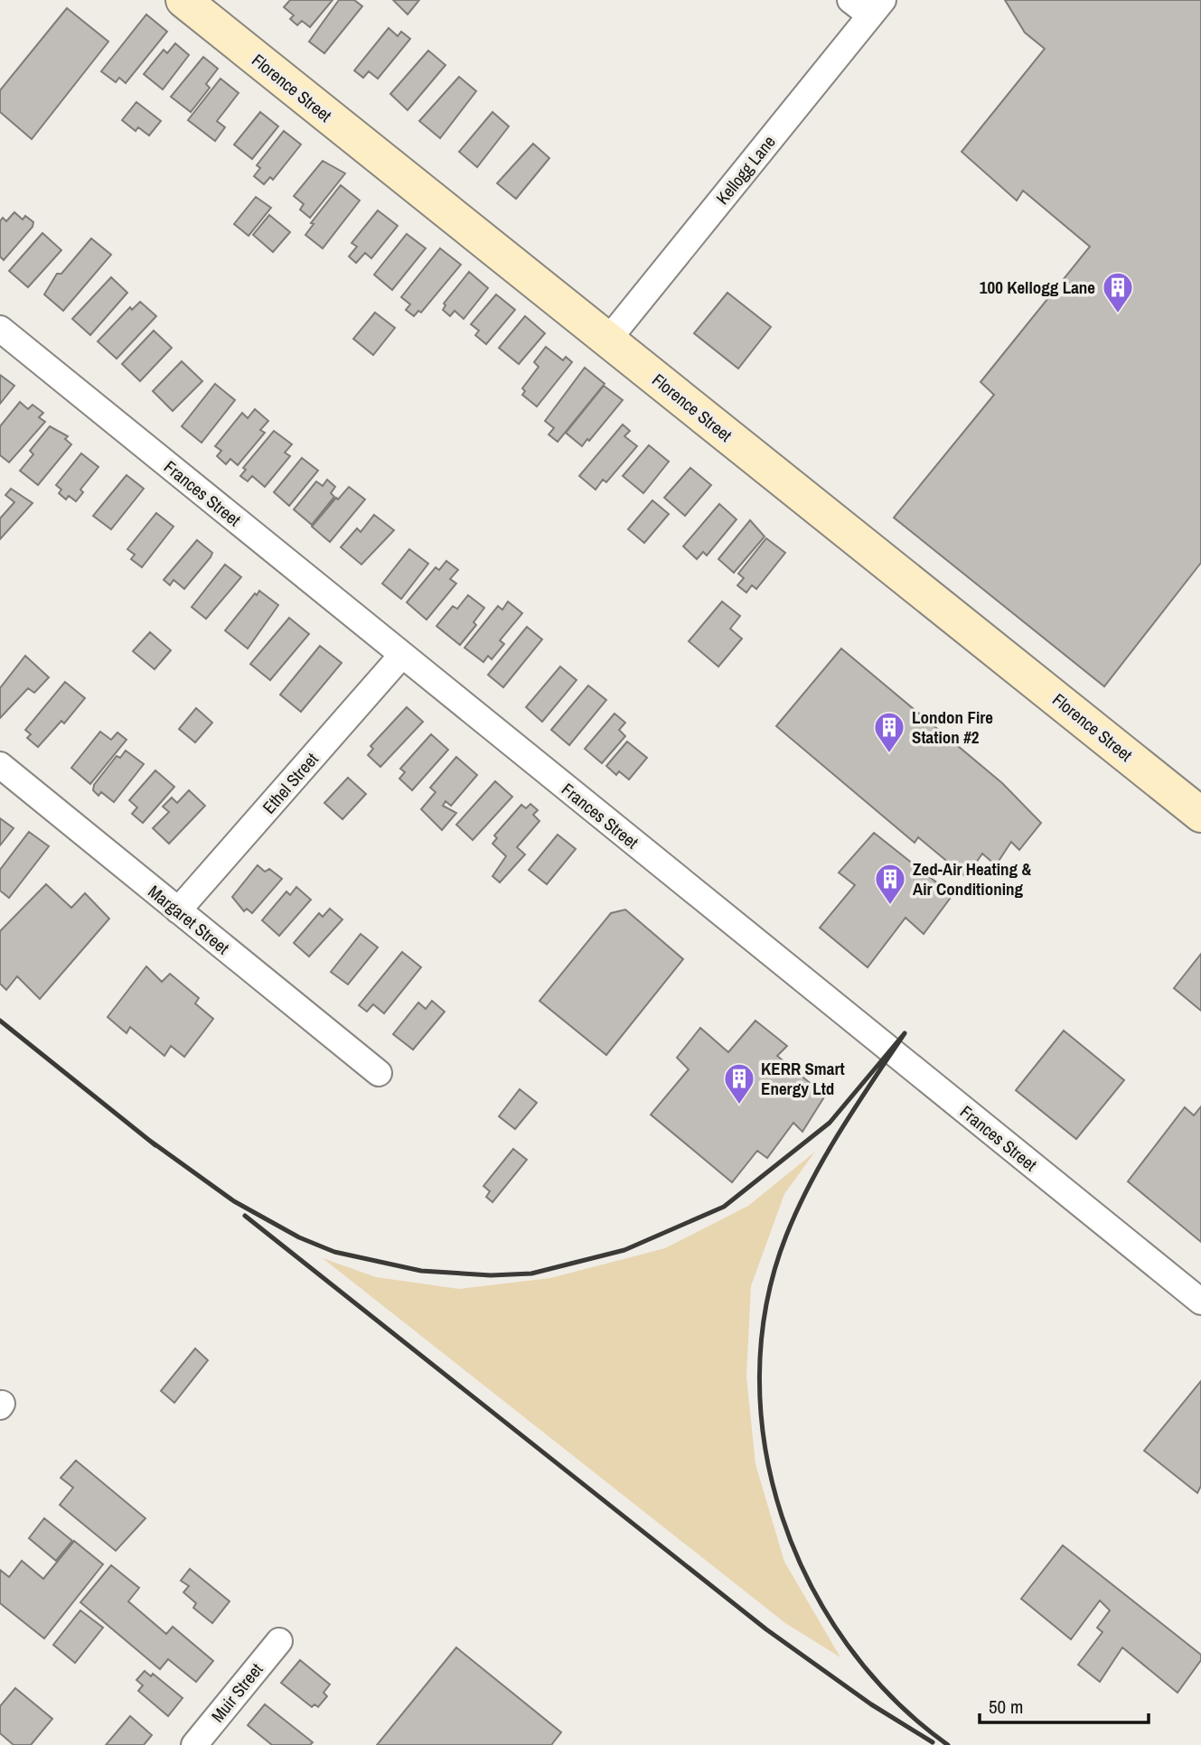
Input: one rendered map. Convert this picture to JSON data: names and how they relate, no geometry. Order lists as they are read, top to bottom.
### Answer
{
  "streets": {
    "main road": ["Florence Street"],
    "street": [
      "Kellogg Lane",
      "Frances Street",
      "Ethel Street",
      "Margaret Street",
      "Muir Street"
    ]
  },
  "crossings": [
    ["Florence Street", "Kellogg Lane"],
    ["Frances Street", "Ethel Street"],
    ["Ethel Street", "Margaret Street"]
  ],
  "places": {
    "building": [
      "100 Kellogg Lane",
      "London Fire Station #2",
      "Zed-Air Heating & Air Conditioning",
      "KERR Smart Energy Ltd"
    ]
  },
  "scale_bar": "50 m"
}
